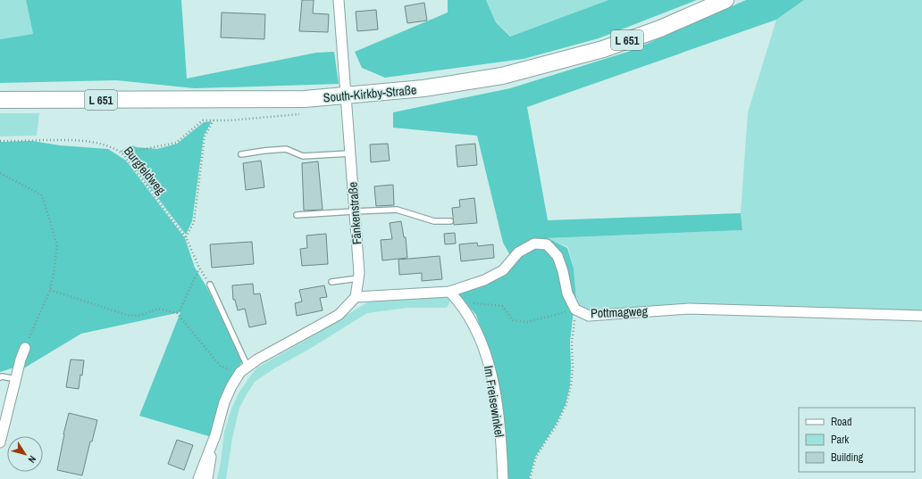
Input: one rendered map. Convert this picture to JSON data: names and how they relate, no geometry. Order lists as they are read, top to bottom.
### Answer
{
  "streets": {
    "main road": ["L 651", "South-Kirkby-Straße"],
    "street": ["Fänkenstraße", "Pottmagweg", "Im Freisewinkel"],
    "path": ["Burgfeldweg"]
  },
  "crossings": [
    ["South-Kirkby-Straße", "Fänkenstraße"],
    ["Fänkenstraße", "Pottmagweg"],
    ["Pottmagweg", "Im Freisewinkel"]
  ],
  "legend": ["Road", "Park", "Building"],
  "north": "bottom right"
}
